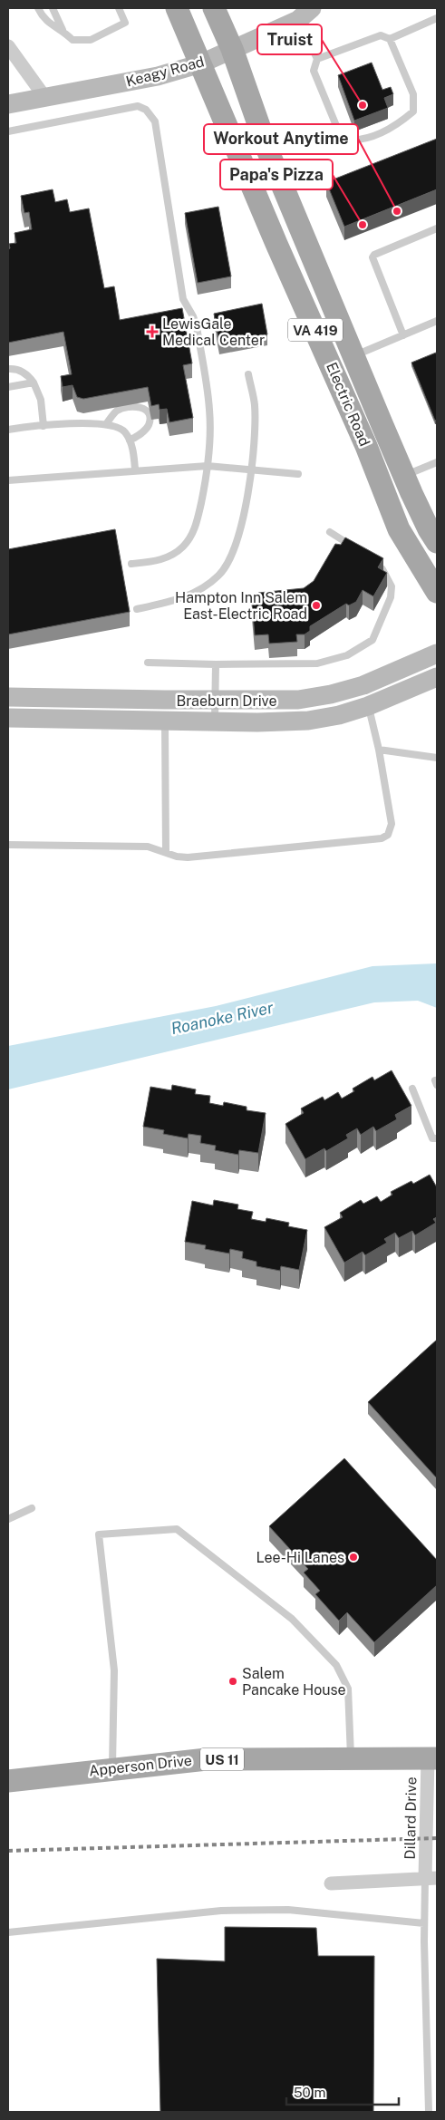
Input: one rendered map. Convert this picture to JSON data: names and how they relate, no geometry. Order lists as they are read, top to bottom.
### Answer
{
  "streets": {
    "main road": [
      "VA 419",
      "Electric Road",
      "US 11",
      "Apperson Drive"
    ],
    "street": ["Keagy Road", "Braeburn Drive", "Dillard Drive"]
  },
  "crossings": [
    ["Keagy Road", "VA 419"],
    ["Keagy Road", "Electric Road"],
    ["VA 419", "Electric Road"],
    ["Apperson Drive", "Dillard Drive"]
  ],
  "water": ["Roanoke River"],
  "places": {
    "other": [
      "Truist",
      "Workout Anytime",
      "Papa's Pizza",
      "Hampton Inn Salem East-Electric Road",
      "Lee-Hi Lanes",
      "Salem Pancake House"
    ],
    "health": ["LewisGale Medical Center"]
  },
  "scale_bar": "50 m"
}
